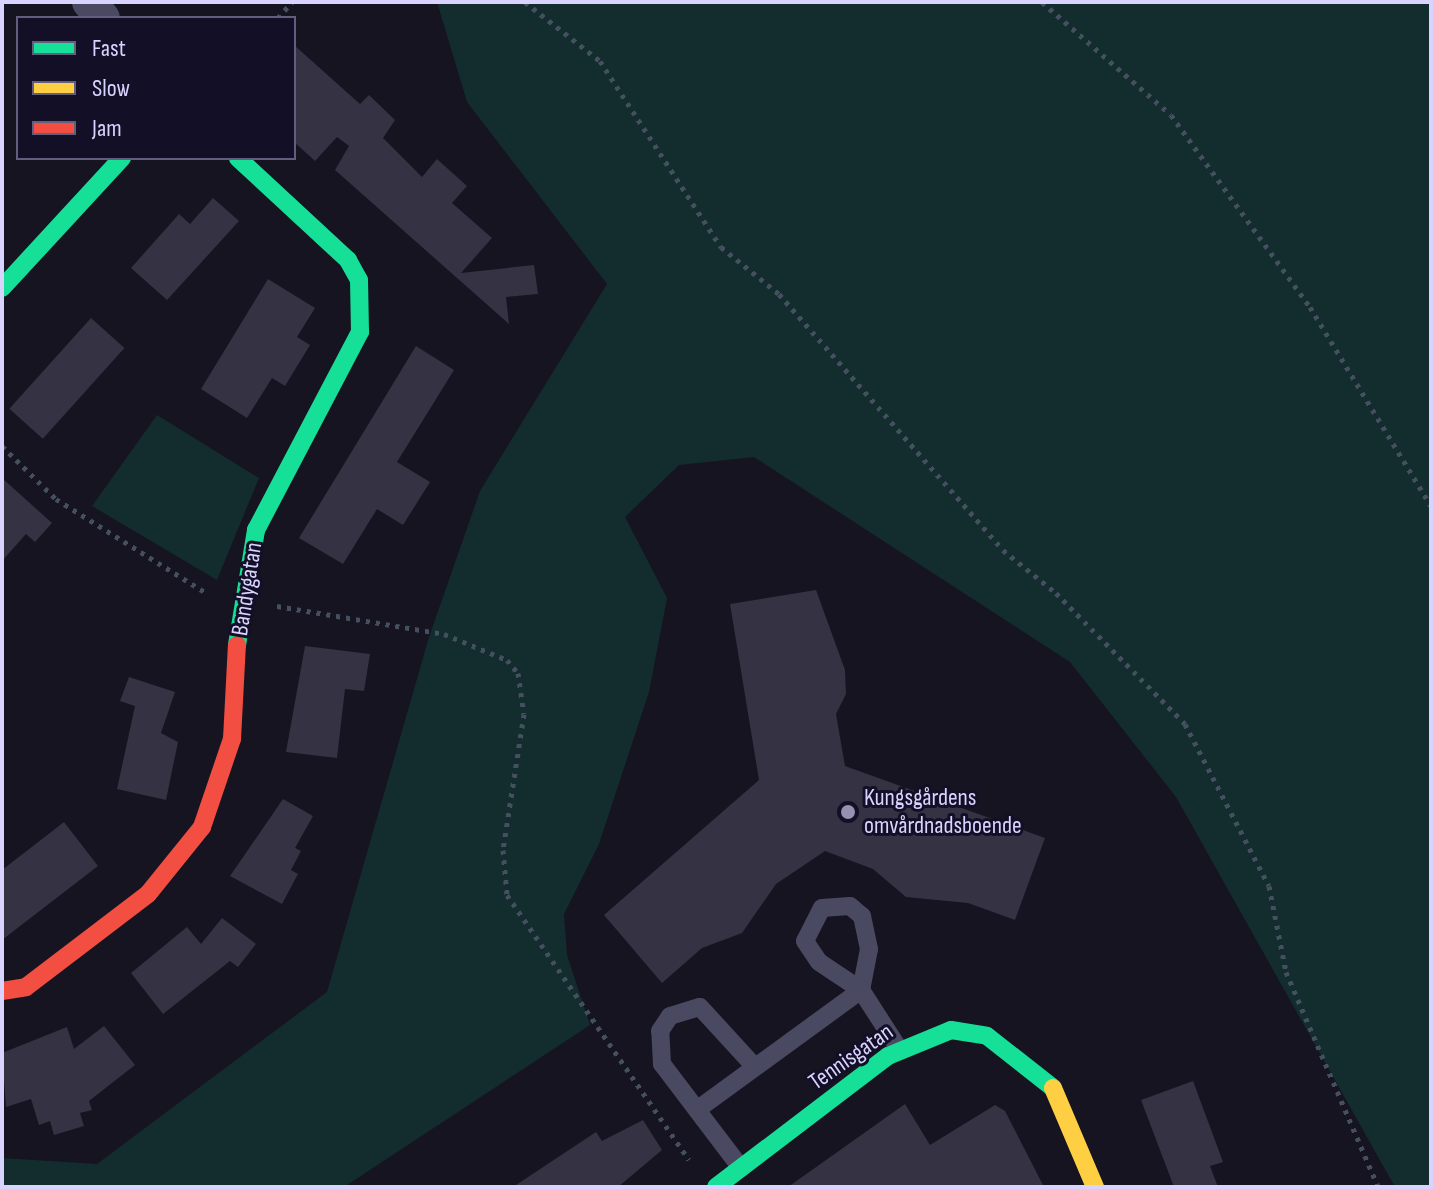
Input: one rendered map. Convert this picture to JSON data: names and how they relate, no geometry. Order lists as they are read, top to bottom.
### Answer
{
  "streets": {
    "street": ["Bandygatan", "Tennisgatan"]
  },
  "places": ["Kungsgårdens omvårdnadsboende"],
  "legend": ["Fast", "Slow", "Jam"]
}
